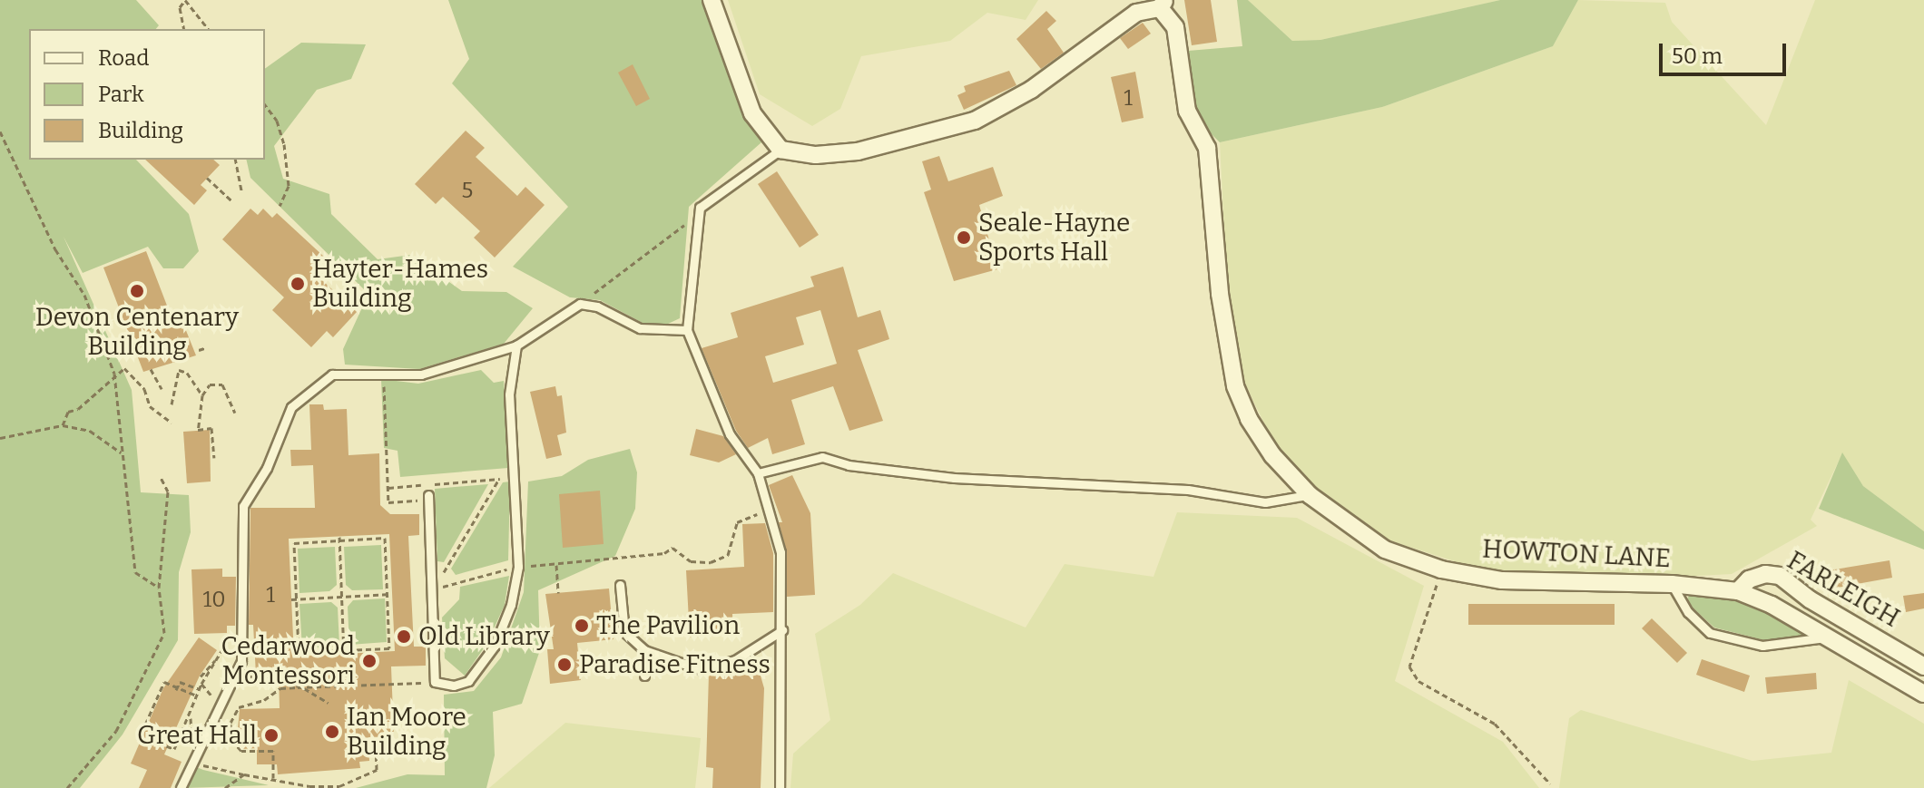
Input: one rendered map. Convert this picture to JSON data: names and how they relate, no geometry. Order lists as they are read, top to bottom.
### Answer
{
  "streets": {
    "street": ["HOWTON LANE", "FARLEIGH"]
  },
  "crossings": [
    ["HOWTON LANE", "FARLEIGH"]
  ],
  "places": [
    "Seale-Hayne Sports Hall",
    "Hayter-Hames Building",
    "Devon Centenary Building",
    "The Pavilion",
    "Old Library",
    "Cedarwood Montessori",
    "Paradise Fitness",
    "Ian Moore Building",
    "Great Hall"
  ],
  "house_numbers": [
    "1",
    "5",
    "1",
    "10"
  ],
  "legend": ["Road", "Park", "Building"],
  "scale_bar": "50 m"
}
